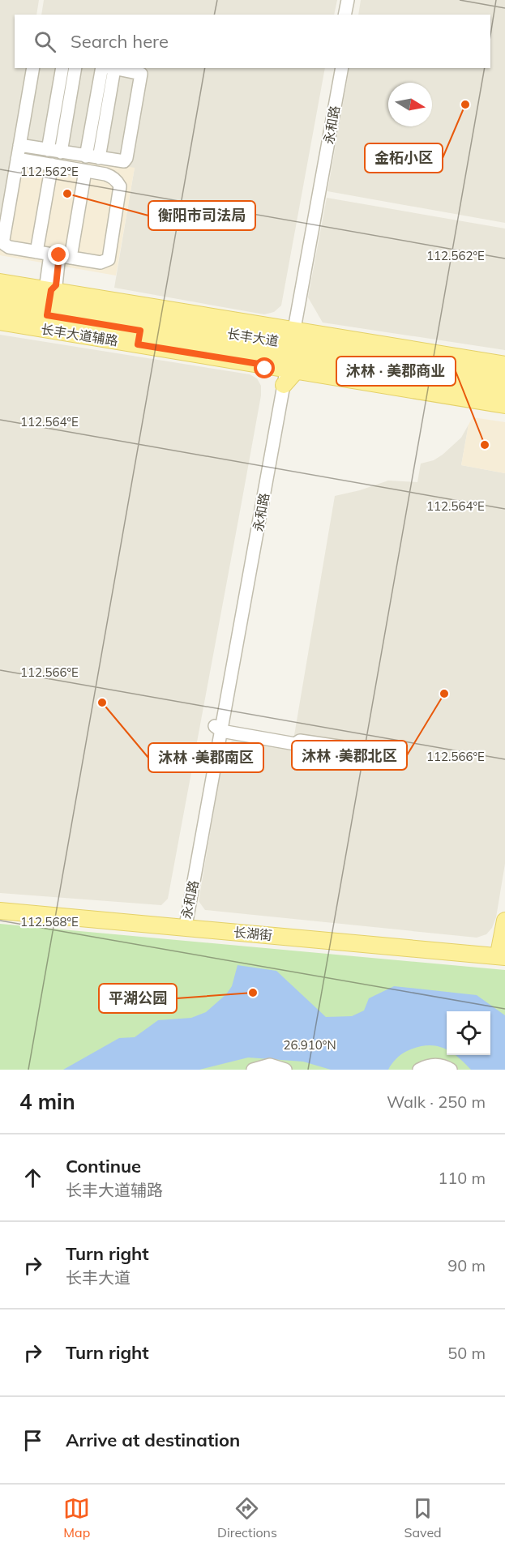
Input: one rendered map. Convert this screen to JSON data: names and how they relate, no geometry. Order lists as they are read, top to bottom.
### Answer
{
  "streets": {
    "main road": ["长丰大道辅路", "长丰大道", "长湖街"],
    "street": ["永和路"]
  },
  "crossings": [
    ["永和路", "长丰大道辅路"],
    ["永和路", "长丰大道"],
    ["永和路", "长湖街"],
    ["长丰大道辅路", "长丰大道"]
  ],
  "places": [
    "金柘小区",
    "衡阳市司法局",
    "沐林 · 美郡商业",
    "沐林 ·美郡北区",
    "沐林 ·美郡南区",
    "平湖公园"
  ],
  "north": "right",
  "page": {
    "search": "Search here",
    "heading": ["4 min", "Walk · 250 m"],
    "list": [
      ["Continue", "长丰大道辅路", "110 m"],
      ["Turn right", "长丰大道", "90 m"],
      ["Turn right", "50 m"],
      "Arrive at destination"
    ],
    "nav": ["Map", "Directions", "Saved"]
  },
  "coordinates": [
    "112.562°E",
    "112.564°E",
    "112.566°E",
    "112.568°E",
    "26.910°N"
  ]
}
